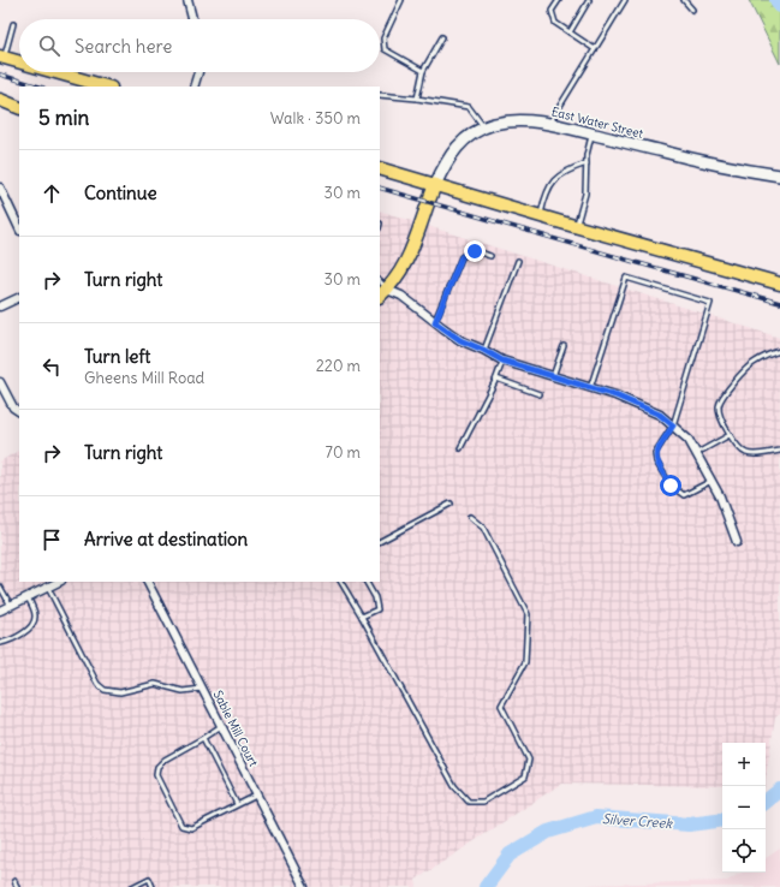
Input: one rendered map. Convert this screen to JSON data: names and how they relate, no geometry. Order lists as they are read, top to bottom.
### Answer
{
  "streets": {
    "street": ["East Water Street", "Sable Mill Court"]
  },
  "water": ["Silver Creek"],
  "page": {
    "search": "Search here",
    "heading": ["5 min", "Walk · 350 m"],
    "list": [
      ["Continue", "30 m"],
      ["Turn right", "30 m"],
      ["Turn left", "Gheens Mill Road", "220 m"],
      ["Turn right", "70 m"],
      "Arrive at destination"
    ],
    "map_buttons": ["+", "−"]
  }
}
